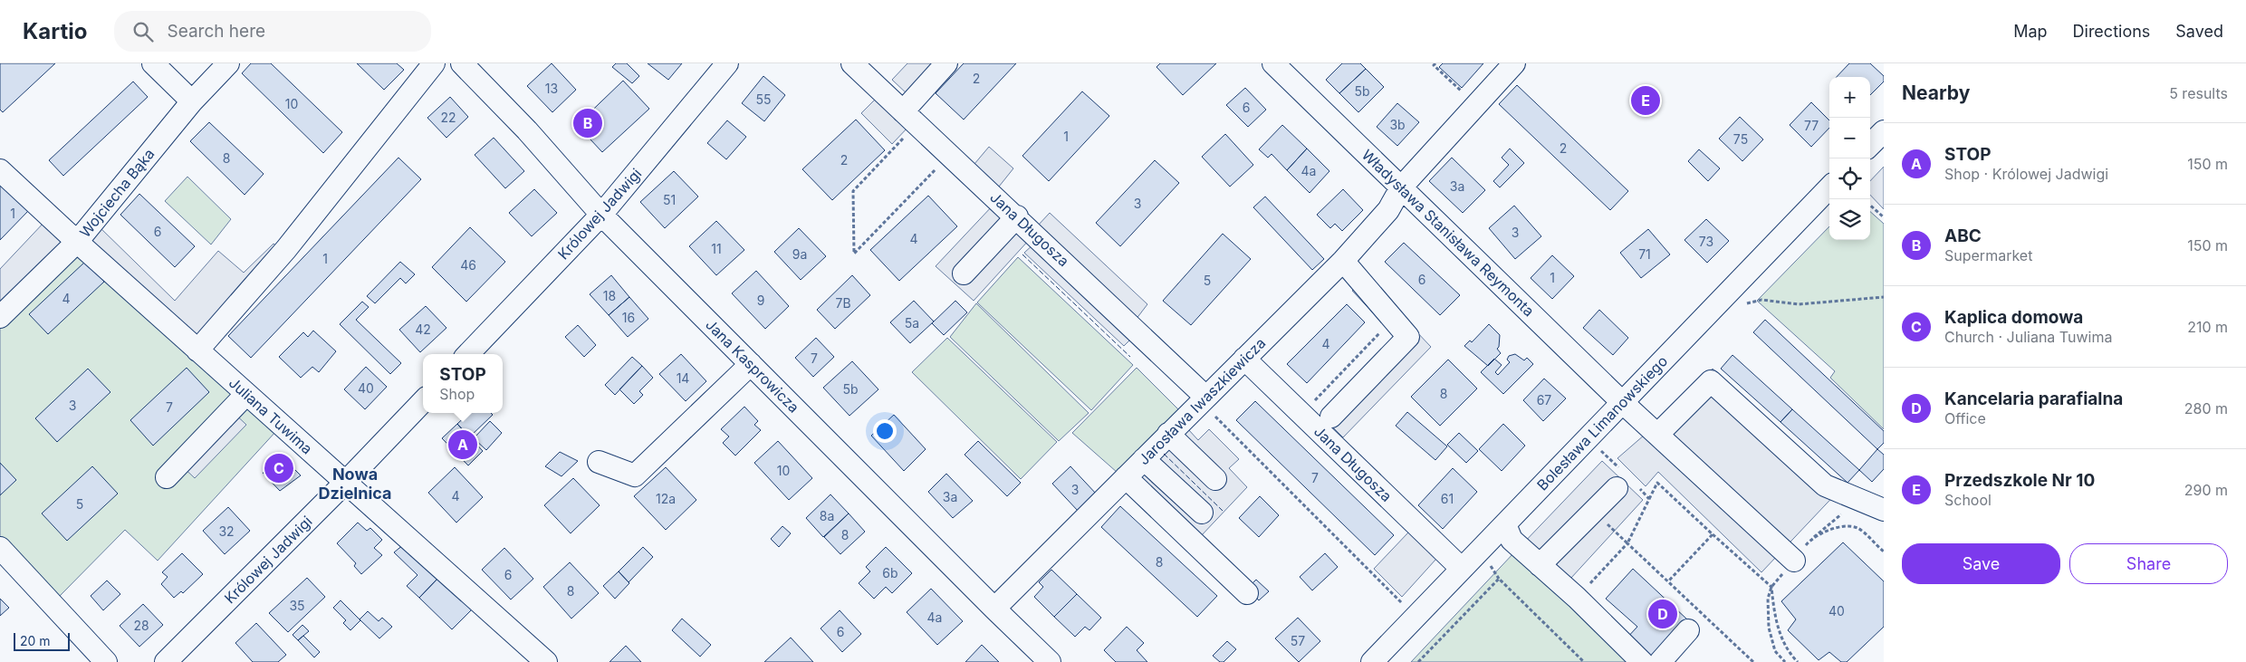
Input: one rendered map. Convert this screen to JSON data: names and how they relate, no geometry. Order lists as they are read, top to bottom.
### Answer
{
  "streets": {
    "street": [
      "Wojciecha Bąka",
      "Królowej Jadwigi",
      "Jana Długosza",
      "Władysława Stanisława Reymonta",
      "Jana Kasprowicza",
      "Jarosława Iwaszkiewicza",
      "Juliana Tuwima",
      "Bolesława Limanowskiego"
    ]
  },
  "crossings": [
    ["Wojciecha Bąka", "Juliana Tuwima"],
    ["Królowej Jadwigi", "Jana Kasprowicza"],
    ["Królowej Jadwigi", "Juliana Tuwima"],
    ["Jana Długosza", "Jarosława Iwaszkiewicza"],
    ["Jana Długosza", "Bolesława Limanowskiego"],
    ["Władysława Stanisława Reymonta", "Jarosława Iwaszkiewicza"],
    ["Władysława Stanisława Reymonta", "Bolesława Limanowskiego"],
    ["Jana Kasprowicza", "Jarosława Iwaszkiewicza"]
  ],
  "districts": ["Nowa Dzielnica"],
  "house_numbers": [
    "2",
    "13",
    "5b",
    "55",
    "10",
    "6",
    "22",
    "3b",
    "77",
    "1",
    "75",
    "2",
    "8",
    "2",
    "4a",
    "3a",
    "51",
    "3",
    "1",
    "6",
    "3",
    "4",
    "73",
    "11",
    "9a",
    "71",
    "1",
    "46",
    "1",
    "6",
    "5",
    "18",
    "4",
    "9",
    "7B",
    "16",
    "5a",
    "42",
    "4",
    "7",
    "14",
    "40",
    "5b",
    "8",
    "67",
    "3",
    "7",
    "10",
    "7",
    "3",
    "4",
    "3a",
    "12a",
    "61",
    "5",
    "8a",
    "32",
    "8",
    "8",
    "6b",
    "6",
    "8",
    "35",
    "40",
    "4a",
    "28",
    "6",
    "57"
  ],
  "scale_bar": "20 m",
  "page": {
    "header": "Kartio",
    "search": "Search here",
    "nav": ["Map", "Directions", "Saved"],
    "heading": ["Nearby", "5 results"],
    "map_buttons": ["+", "−"],
    "pins": [
      "E",
      "B",
      "A",
      "C",
      "D"
    ],
    "list": [
      {
        "mark": "A",
        "name": "STOP",
        "note": "Shop · Królowej Jadwigi",
        "value": "150 m"
      },
      {
        "mark": "B",
        "name": "ABC",
        "note": "Supermarket",
        "value": "150 m"
      },
      {
        "mark": "C",
        "name": "Kaplica domowa",
        "note": "Church · Juliana Tuwima",
        "value": "210 m"
      },
      {
        "mark": "D",
        "name": "Kancelaria parafialna",
        "note": "Office",
        "value": "280 m"
      },
      {
        "mark": "E",
        "name": "Przedszkole Nr 10",
        "note": "School",
        "value": "290 m"
      }
    ],
    "popup": ["STOP", "Shop"],
    "buttons": ["Save", "Share"],
    "scale": "20 m"
  }
}
